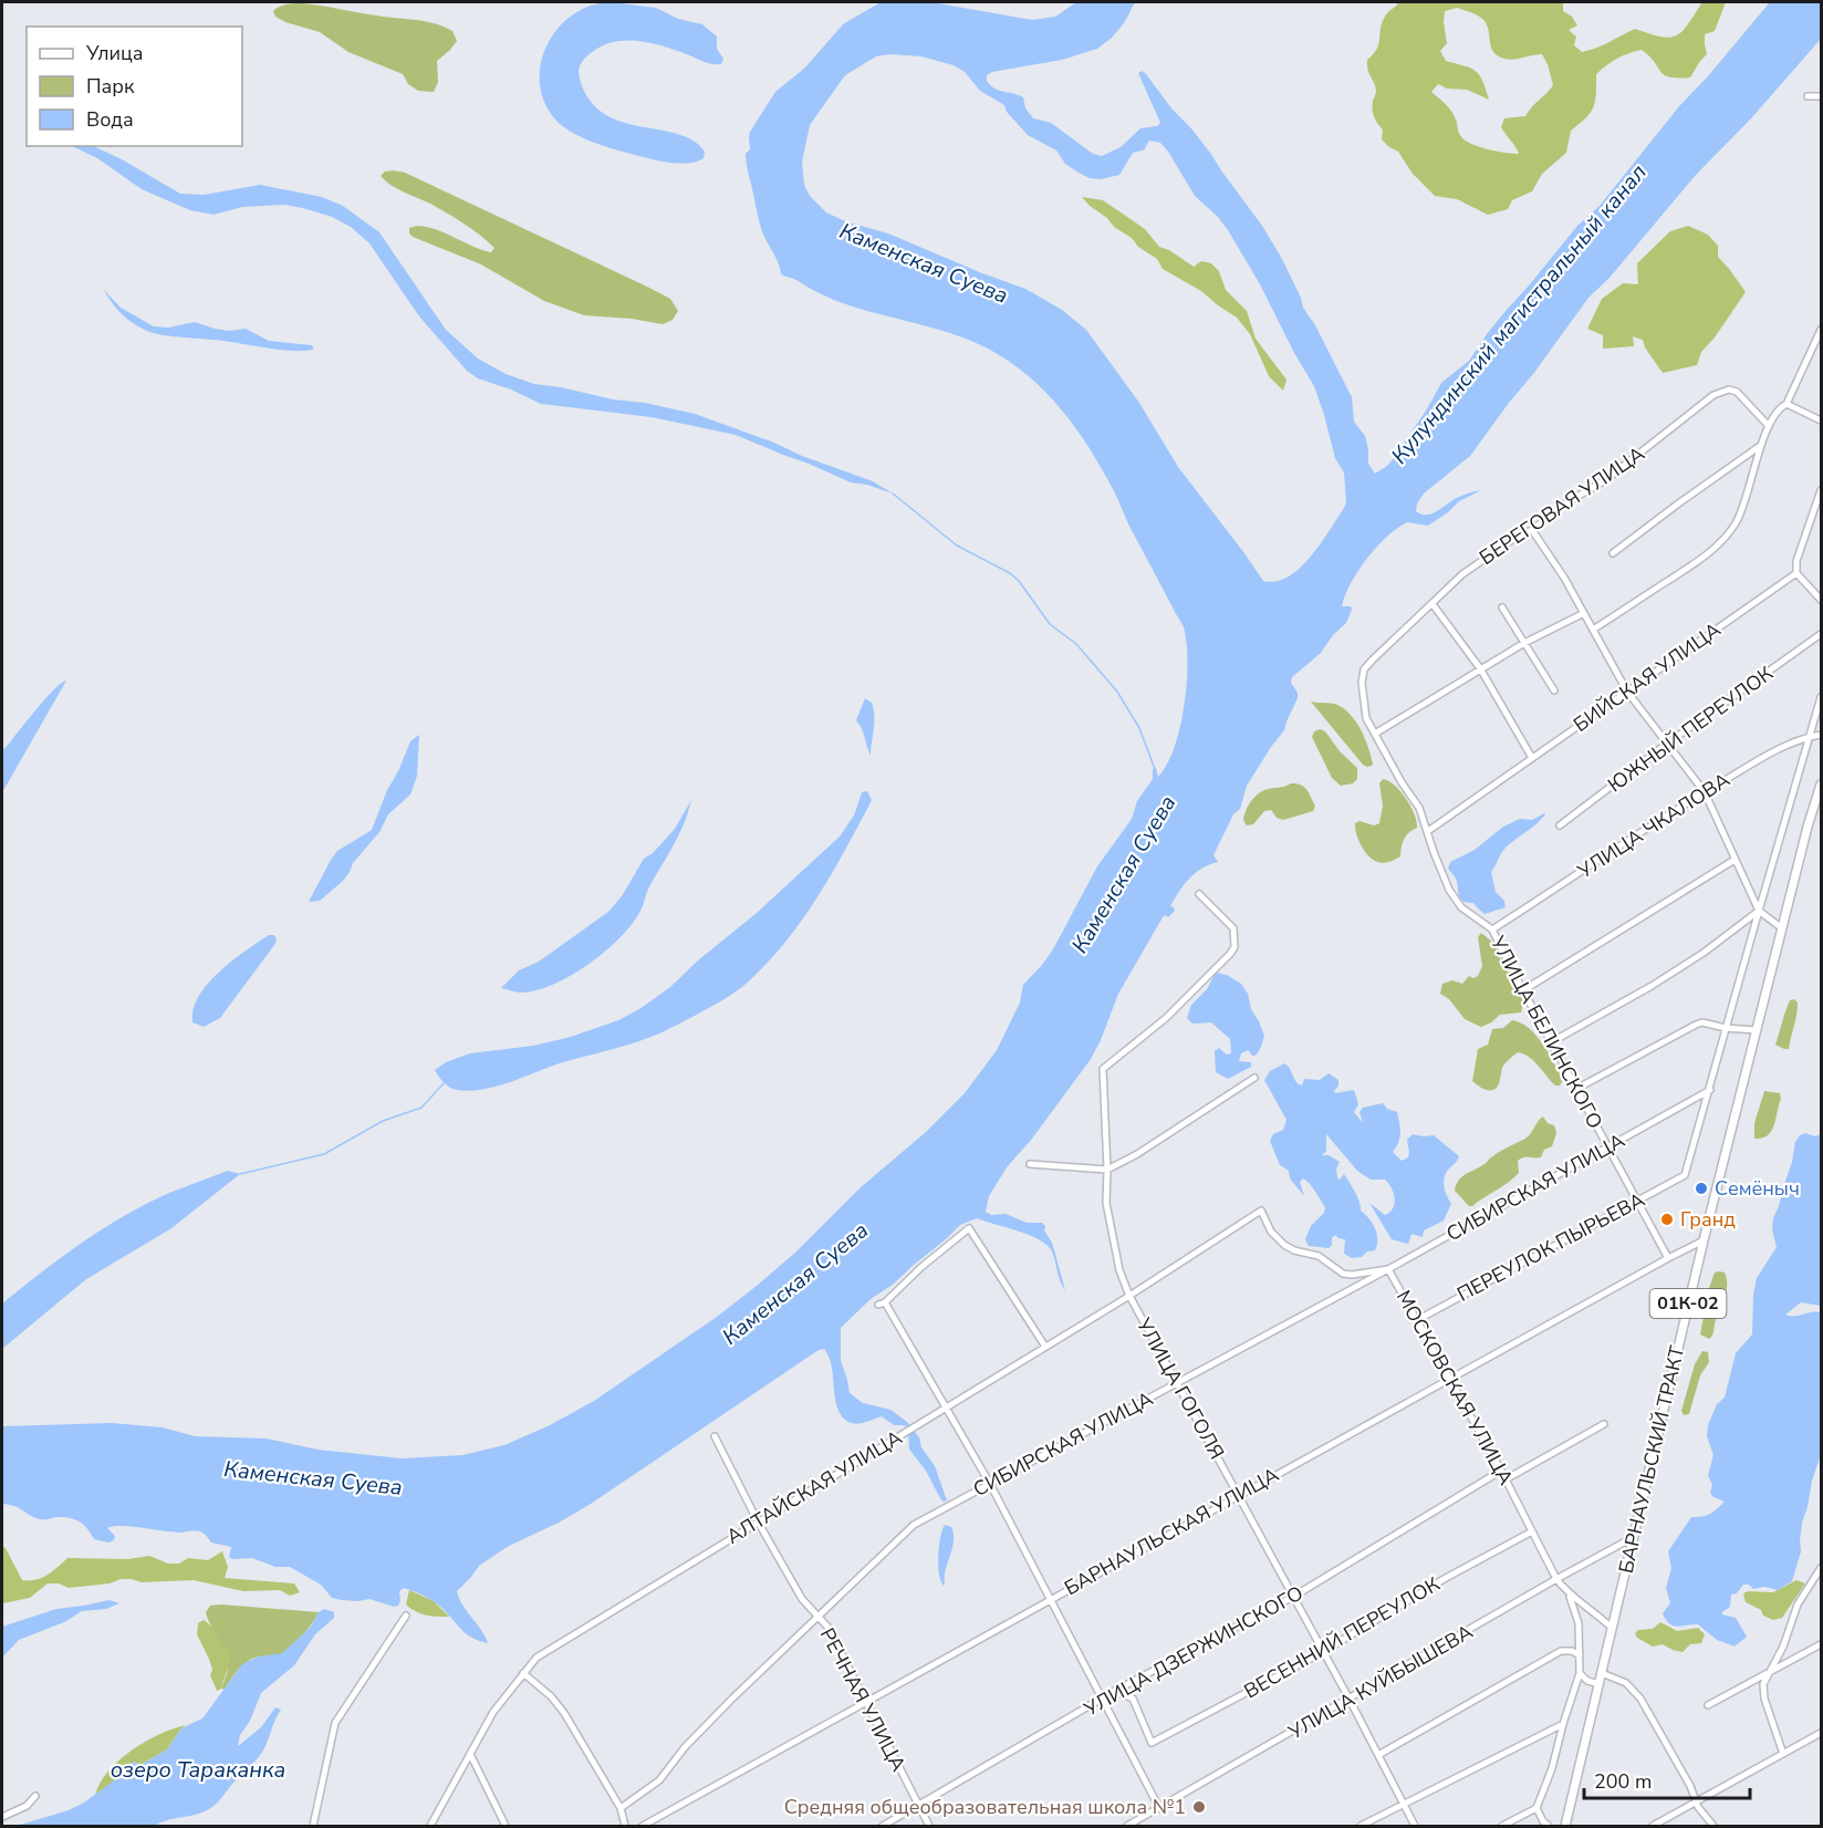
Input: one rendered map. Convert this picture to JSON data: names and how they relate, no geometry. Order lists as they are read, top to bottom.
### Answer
{
  "streets": {
    "main road": ["01К-02", "БАРНАУЛЬСКИЙ ТРАКТ"],
    "street": [
      "БЕРЕГОВАЯ УЛИЦА",
      "БИЙСКАЯ УЛИЦА",
      "ЮЖНЫЙ ПЕРЕУЛОК",
      "УЛИЦА ЧКАЛОВА",
      "УЛИЦА БЕЛИНСКОГО",
      "СИБИРСКАЯ УЛИЦА",
      "ПЕРЕУЛОК ПЫРЬЕВА",
      "МОСКОВСКАЯ УЛИЦА",
      "УЛИЦА ГОГОЛЯ",
      "АЛТАЙСКАЯ УЛИЦА",
      "БАРНАУЛЬСКАЯ УЛИЦА",
      "ВЕСЕННИЙ ПЕРЕУЛОК",
      "УЛИЦА ДЗЕРЖИНСКОГО",
      "УЛИЦА КУЙБЫШЕВА",
      "РЕЧНАЯ УЛИЦА"
    ]
  },
  "crossings": [
    ["БЕРЕГОВАЯ УЛИЦА", "УЛИЦА БЕЛИНСКОГО"],
    ["БИЙСКАЯ УЛИЦА", "УЛИЦА БЕЛИНСКОГО"],
    ["УЛИЦА ЧКАЛОВА", "УЛИЦА БЕЛИНСКОГО"],
    ["УЛИЦА БЕЛИНСКОГО", "СИБИРСКАЯ УЛИЦА"],
    ["УЛИЦА БЕЛИНСКОГО", "ПЕРЕУЛОК ПЫРЬЕВА"],
    ["УЛИЦА БЕЛИНСКОГО", "БАРНАУЛЬСКАЯ УЛИЦА"],
    ["СИБИРСКАЯ УЛИЦА", "ПЕРЕУЛОК ПЫРЬЕВА"],
    ["СИБИРСКАЯ УЛИЦА", "МОСКОВСКАЯ УЛИЦА"],
    ["СИБИРСКАЯ УЛИЦА", "УЛИЦА ГОГОЛЯ"],
    ["СИБИРСКАЯ УЛИЦА", "РЕЧНАЯ УЛИЦА"],
    ["ПЕРЕУЛОК ПЫРЬЕВА", "МОСКОВСКАЯ УЛИЦА"],
    ["МОСКОВСКАЯ УЛИЦА", "БАРНАУЛЬСКИЙ ТРАКТ"],
    ["МОСКОВСКАЯ УЛИЦА", "АЛТАЙСКАЯ УЛИЦА"],
    ["МОСКОВСКАЯ УЛИЦА", "БАРНАУЛЬСКАЯ УЛИЦА"],
    ["МОСКОВСКАЯ УЛИЦА", "ВЕСЕННИЙ ПЕРЕУЛОК"],
    ["МОСКОВСКАЯ УЛИЦА", "УЛИЦА ДЗЕРЖИНСКОГО"],
    ["МОСКОВСКАЯ УЛИЦА", "УЛИЦА КУЙБЫШЕВА"],
    ["УЛИЦА ГОГОЛЯ", "АЛТАЙСКАЯ УЛИЦА"],
    ["УЛИЦА ГОГОЛЯ", "БАРНАУЛЬСКАЯ УЛИЦА"],
    ["УЛИЦА ГОГОЛЯ", "ВЕСЕННИЙ ПЕРЕУЛОК"],
    ["УЛИЦА ГОГОЛЯ", "УЛИЦА ДЗЕРЖИНСКОГО"],
    ["УЛИЦА ГОГОЛЯ", "УЛИЦА КУЙБЫШЕВА"],
    ["БАРНАУЛЬСКИЙ ТРАКТ", "БАРНАУЛЬСКАЯ УЛИЦА"],
    ["БАРНАУЛЬСКИЙ ТРАКТ", "УЛИЦА КУЙБЫШЕВА"],
    ["АЛТАЙСКАЯ УЛИЦА", "РЕЧНАЯ УЛИЦА"],
    ["БАРНАУЛЬСКАЯ УЛИЦА", "РЕЧНАЯ УЛИЦА"],
    ["ВЕСЕННИЙ ПЕРЕУЛОК", "УЛИЦА ДЗЕРЖИНСКОГО"],
    ["УЛИЦА ДЗЕРЖИНСКОГО", "РЕЧНАЯ УЛИЦА"]
  ],
  "water": ["Каменская Суева", "Кулундинский магистральный канал", "озеро Тараканка"],
  "places": ["Семёныч", "Гранд", "Средняя общеобразовательная школа №1"],
  "legend": ["Улица", "Парк", "Вода"],
  "scale_bar": "200 m"
}
